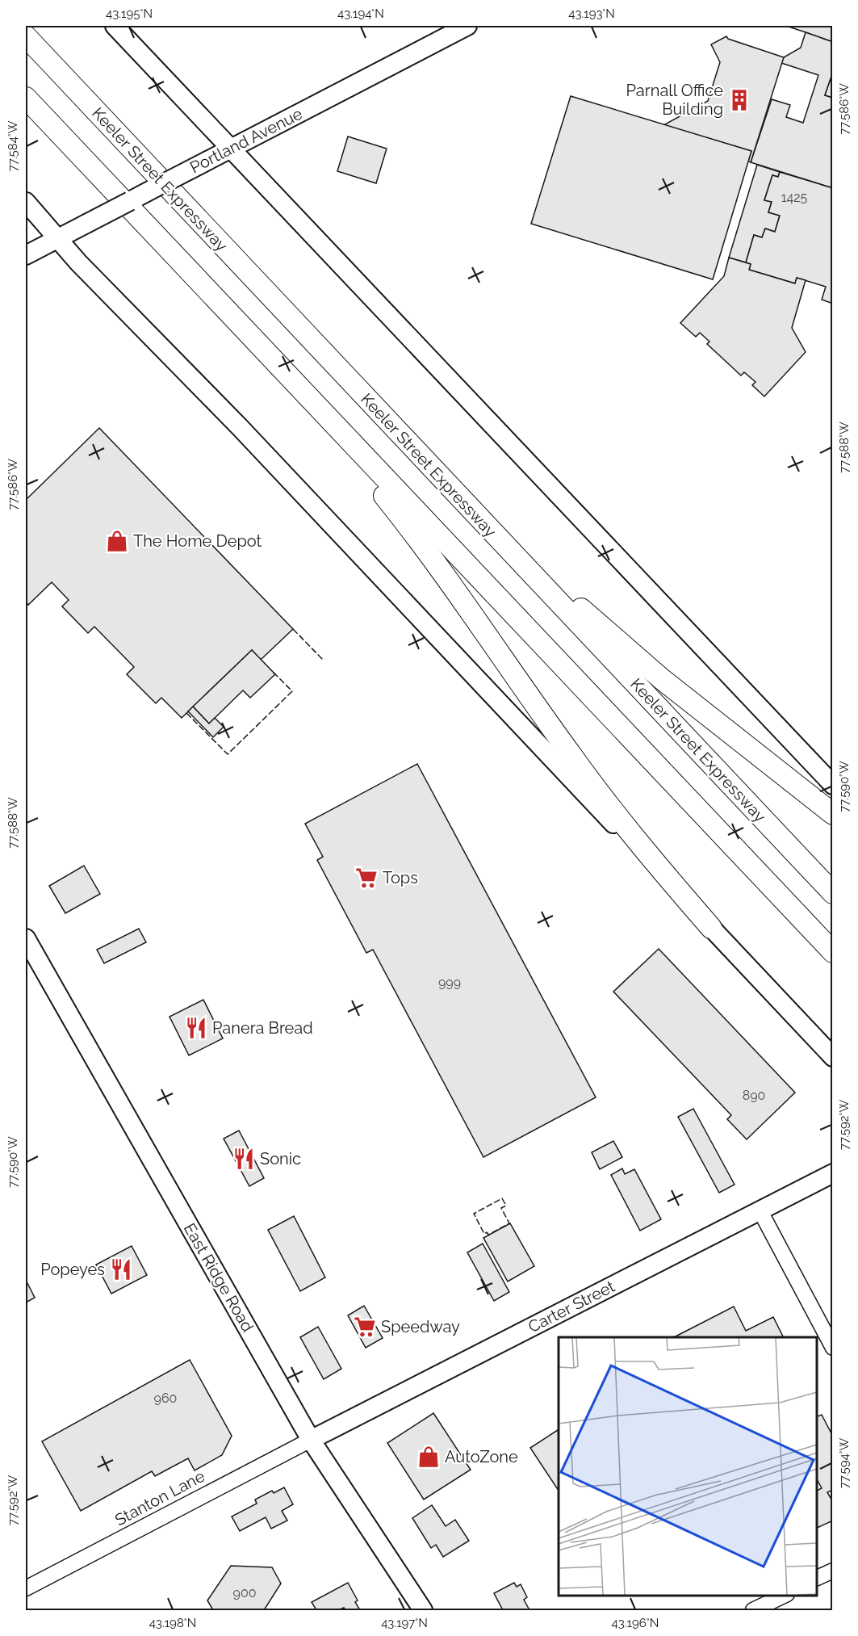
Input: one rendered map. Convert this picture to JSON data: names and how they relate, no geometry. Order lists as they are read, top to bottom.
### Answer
{
  "streets": {
    "highway": ["Keeler Street Expressway"],
    "main road": ["Portland Avenue", "East Ridge Road", "Carter Street"],
    "street": ["Stanton Lane"]
  },
  "crossings": [
    ["East Ridge Road", "Carter Street"],
    ["East Ridge Road", "Stanton Lane"],
    ["Carter Street", "Stanton Lane"]
  ],
  "places": {
    "building": ["Parnall Office Building"],
    "shop": ["The Home Depot", "AutoZone"],
    "supermarket": ["Tops", "Speedway"],
    "restaurant": ["Panera Bread", "Sonic", "Popeyes"]
  },
  "house_numbers": [
    "1425",
    "999",
    "890",
    "960",
    "900"
  ],
  "coordinates": [
    "43.195°N",
    "43.194°N",
    "43.193°N",
    "77.586°W",
    "77.584°W",
    "77.588°W",
    "77.590°W",
    "77.592°W",
    "77.594°W",
    "43.198°N",
    "43.197°N",
    "43.196°N"
  ]
}
